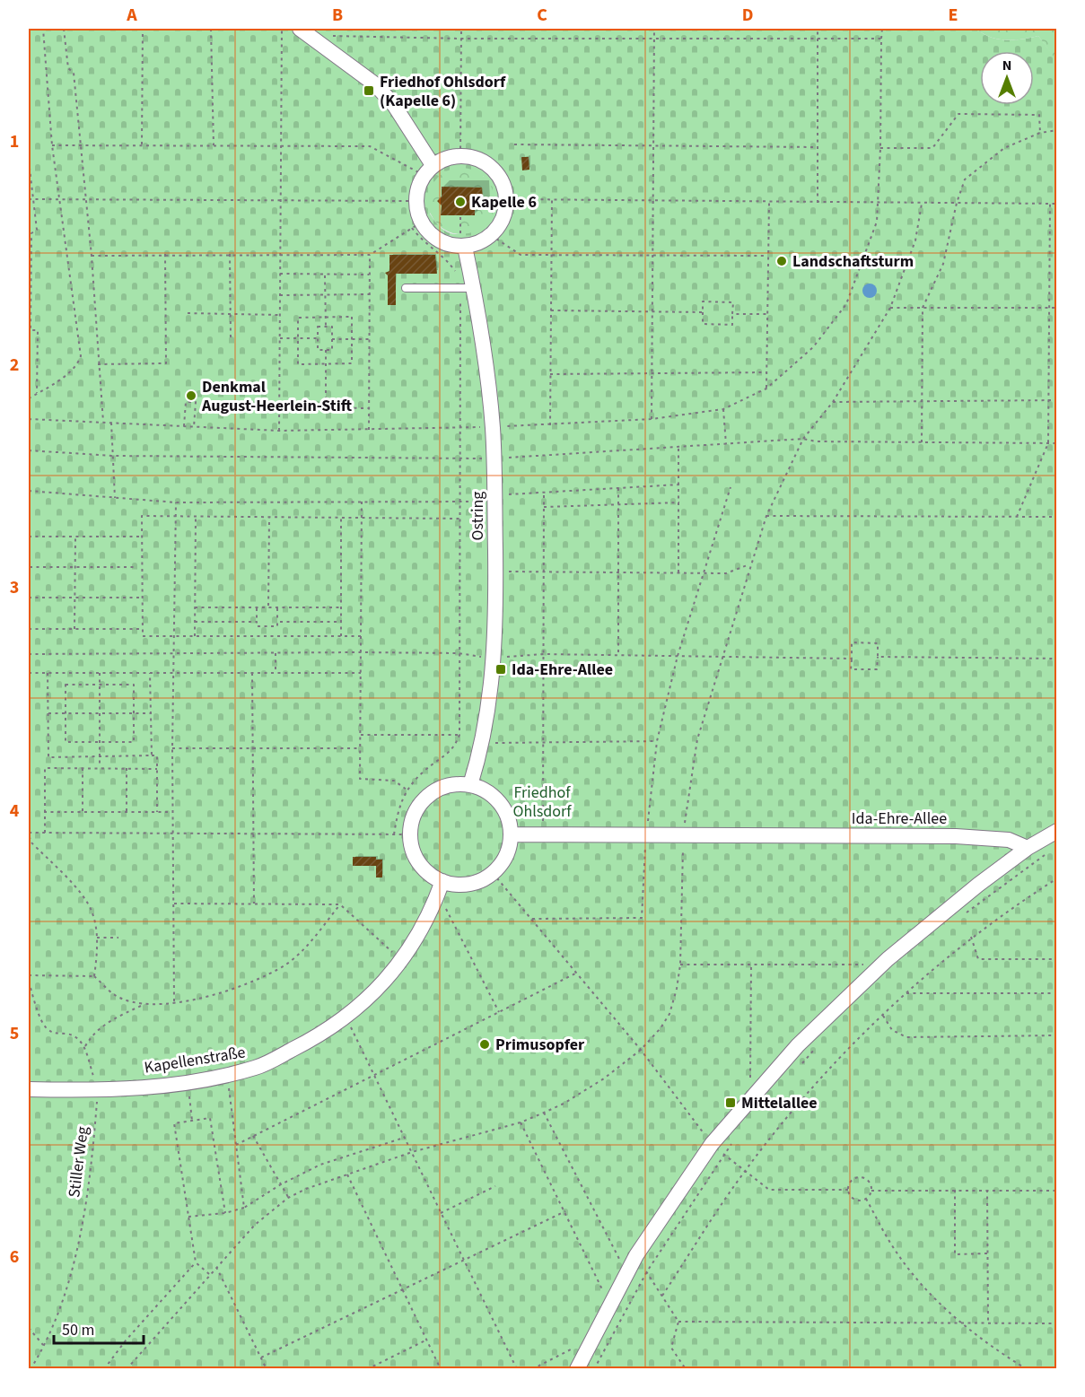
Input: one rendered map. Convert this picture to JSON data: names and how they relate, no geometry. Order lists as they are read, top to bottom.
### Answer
{
  "streets": {
    "street": ["Ostring", "Ida-Ehre-Allee", "Kapellenstraße"],
    "path": ["Stiller Weg"]
  },
  "crossings": [
    ["Ostring", "Ida-Ehre-Allee"],
    ["Ostring", "Kapellenstraße"],
    ["Ida-Ehre-Allee", "Kapellenstraße"],
    ["Kapellenstraße", "Stiller Weg"]
  ],
  "parks": ["Friedhof Ohlsdorf"],
  "places": {
    "transit": ["Friedhof Ohlsdorf (Kapelle 6)", "Ida-Ehre-Allee", "Mittelallee"],
    "other": [
      "Kapelle 6",
      "Landschaftsturm",
      "Denkmal August-Heerlein-Stift",
      "Primusopfer"
    ]
  },
  "scale_bar": "50 m",
  "north": "top",
  "grid": {
    "columns": [
      "A",
      "B",
      "C",
      "D",
      "E"
    ],
    "rows": [
      "1",
      "2",
      "3",
      "4",
      "5",
      "6"
    ]
  }
}
